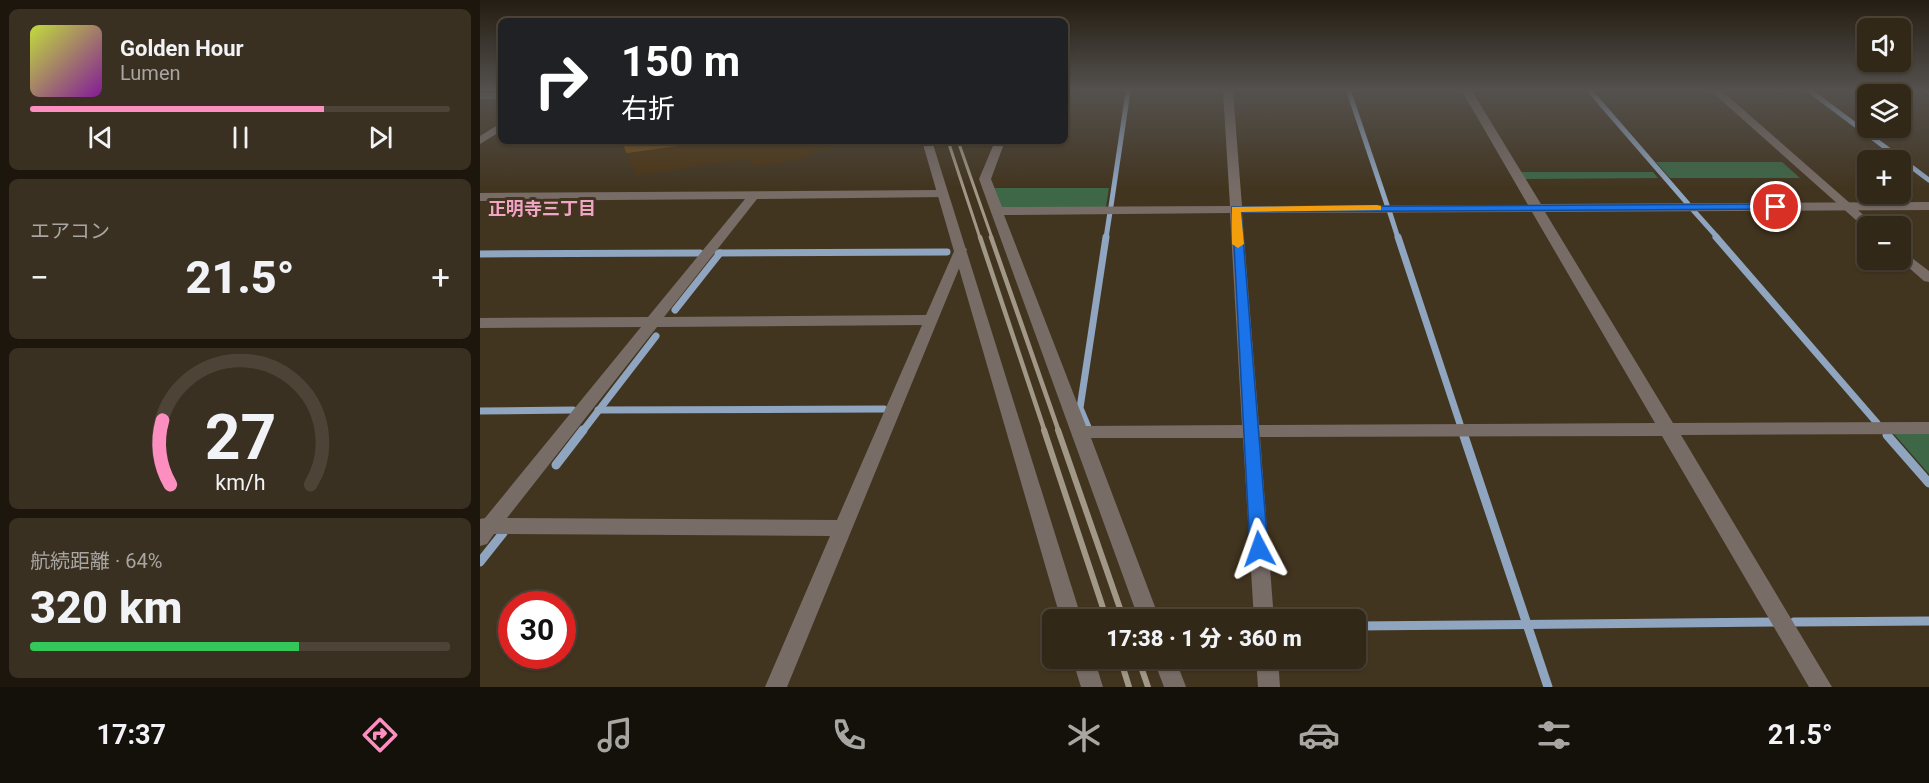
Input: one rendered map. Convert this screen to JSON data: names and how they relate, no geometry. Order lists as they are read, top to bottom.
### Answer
{
  "districts": ["正明寺三丁目"],
  "page": {
    "map_buttons": ["+", "−"],
    "turn": ["150 m", "右折"],
    "song": ["Golden Hour", "Lumen"],
    "tile": [
      "エアコン",
      ["航続距離 · 64%", "320 km"]
    ],
    "heat": ["−", "21.5°", "+"],
    "limit": "30",
    "trip": "17:38 · 1 分 · 360 m",
    "tabs": ["17:37", "21.5°"],
    "gauge": ["27", "km/h"]
  }
}
